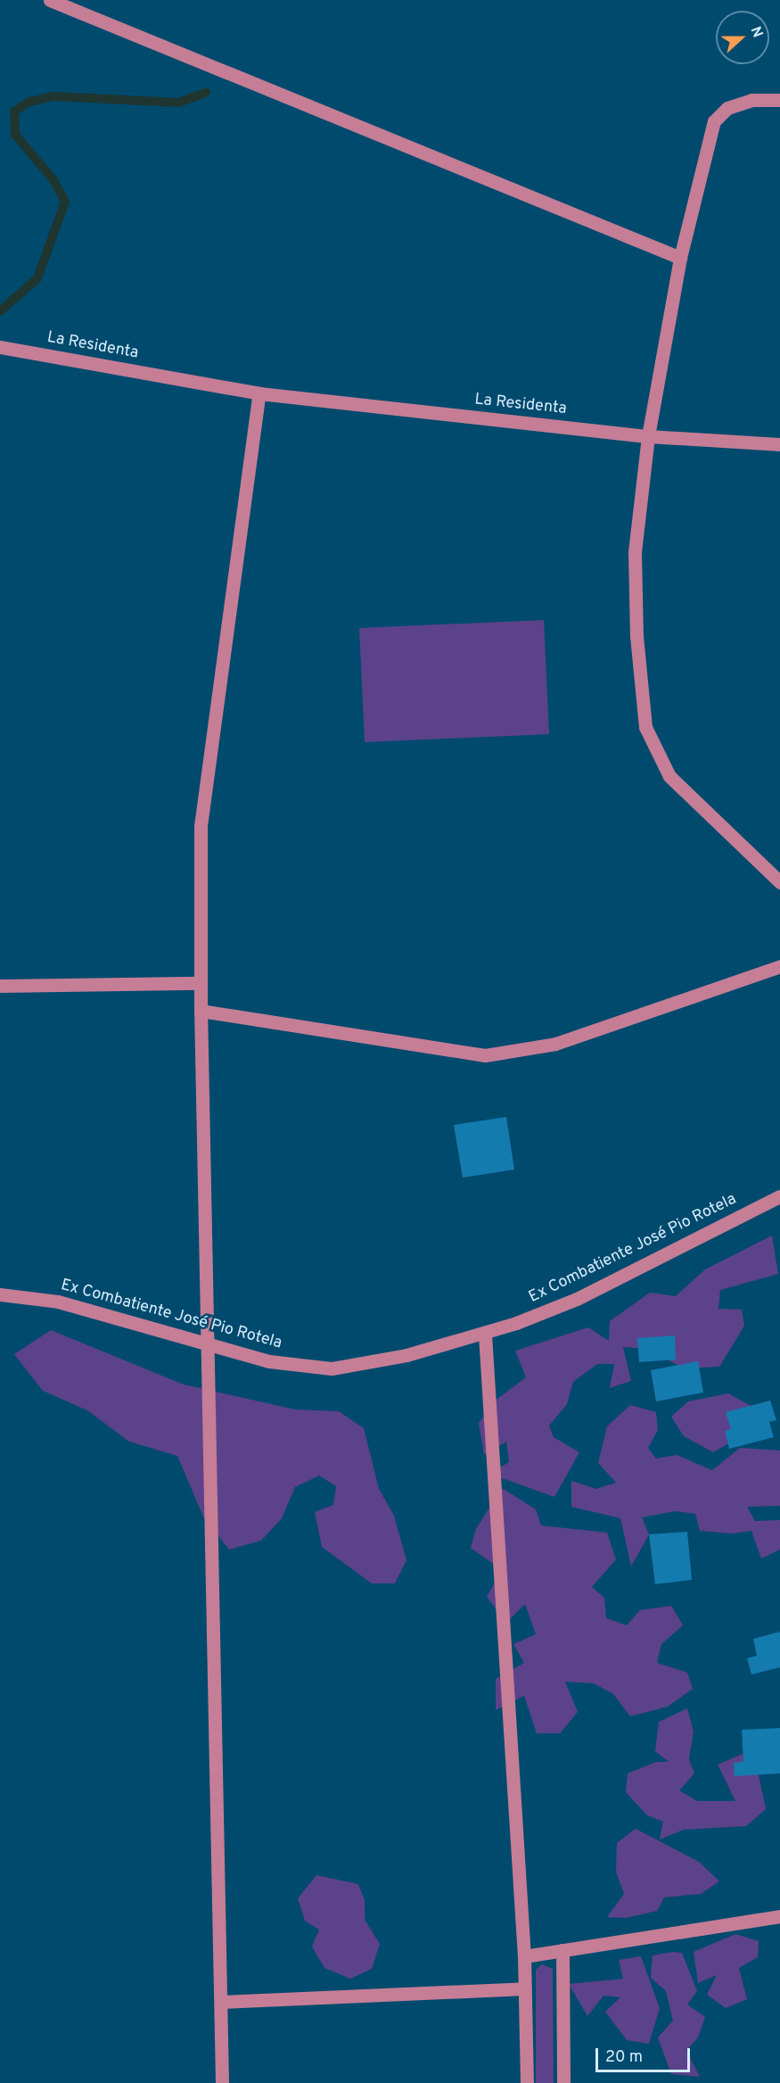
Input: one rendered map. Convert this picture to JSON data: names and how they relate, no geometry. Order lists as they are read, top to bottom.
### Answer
{
  "streets": {
    "street": ["La Residenta", "Ex Combatiente José Pio Rotela"]
  },
  "scale_bar": "20 m",
  "north": "right"
}
